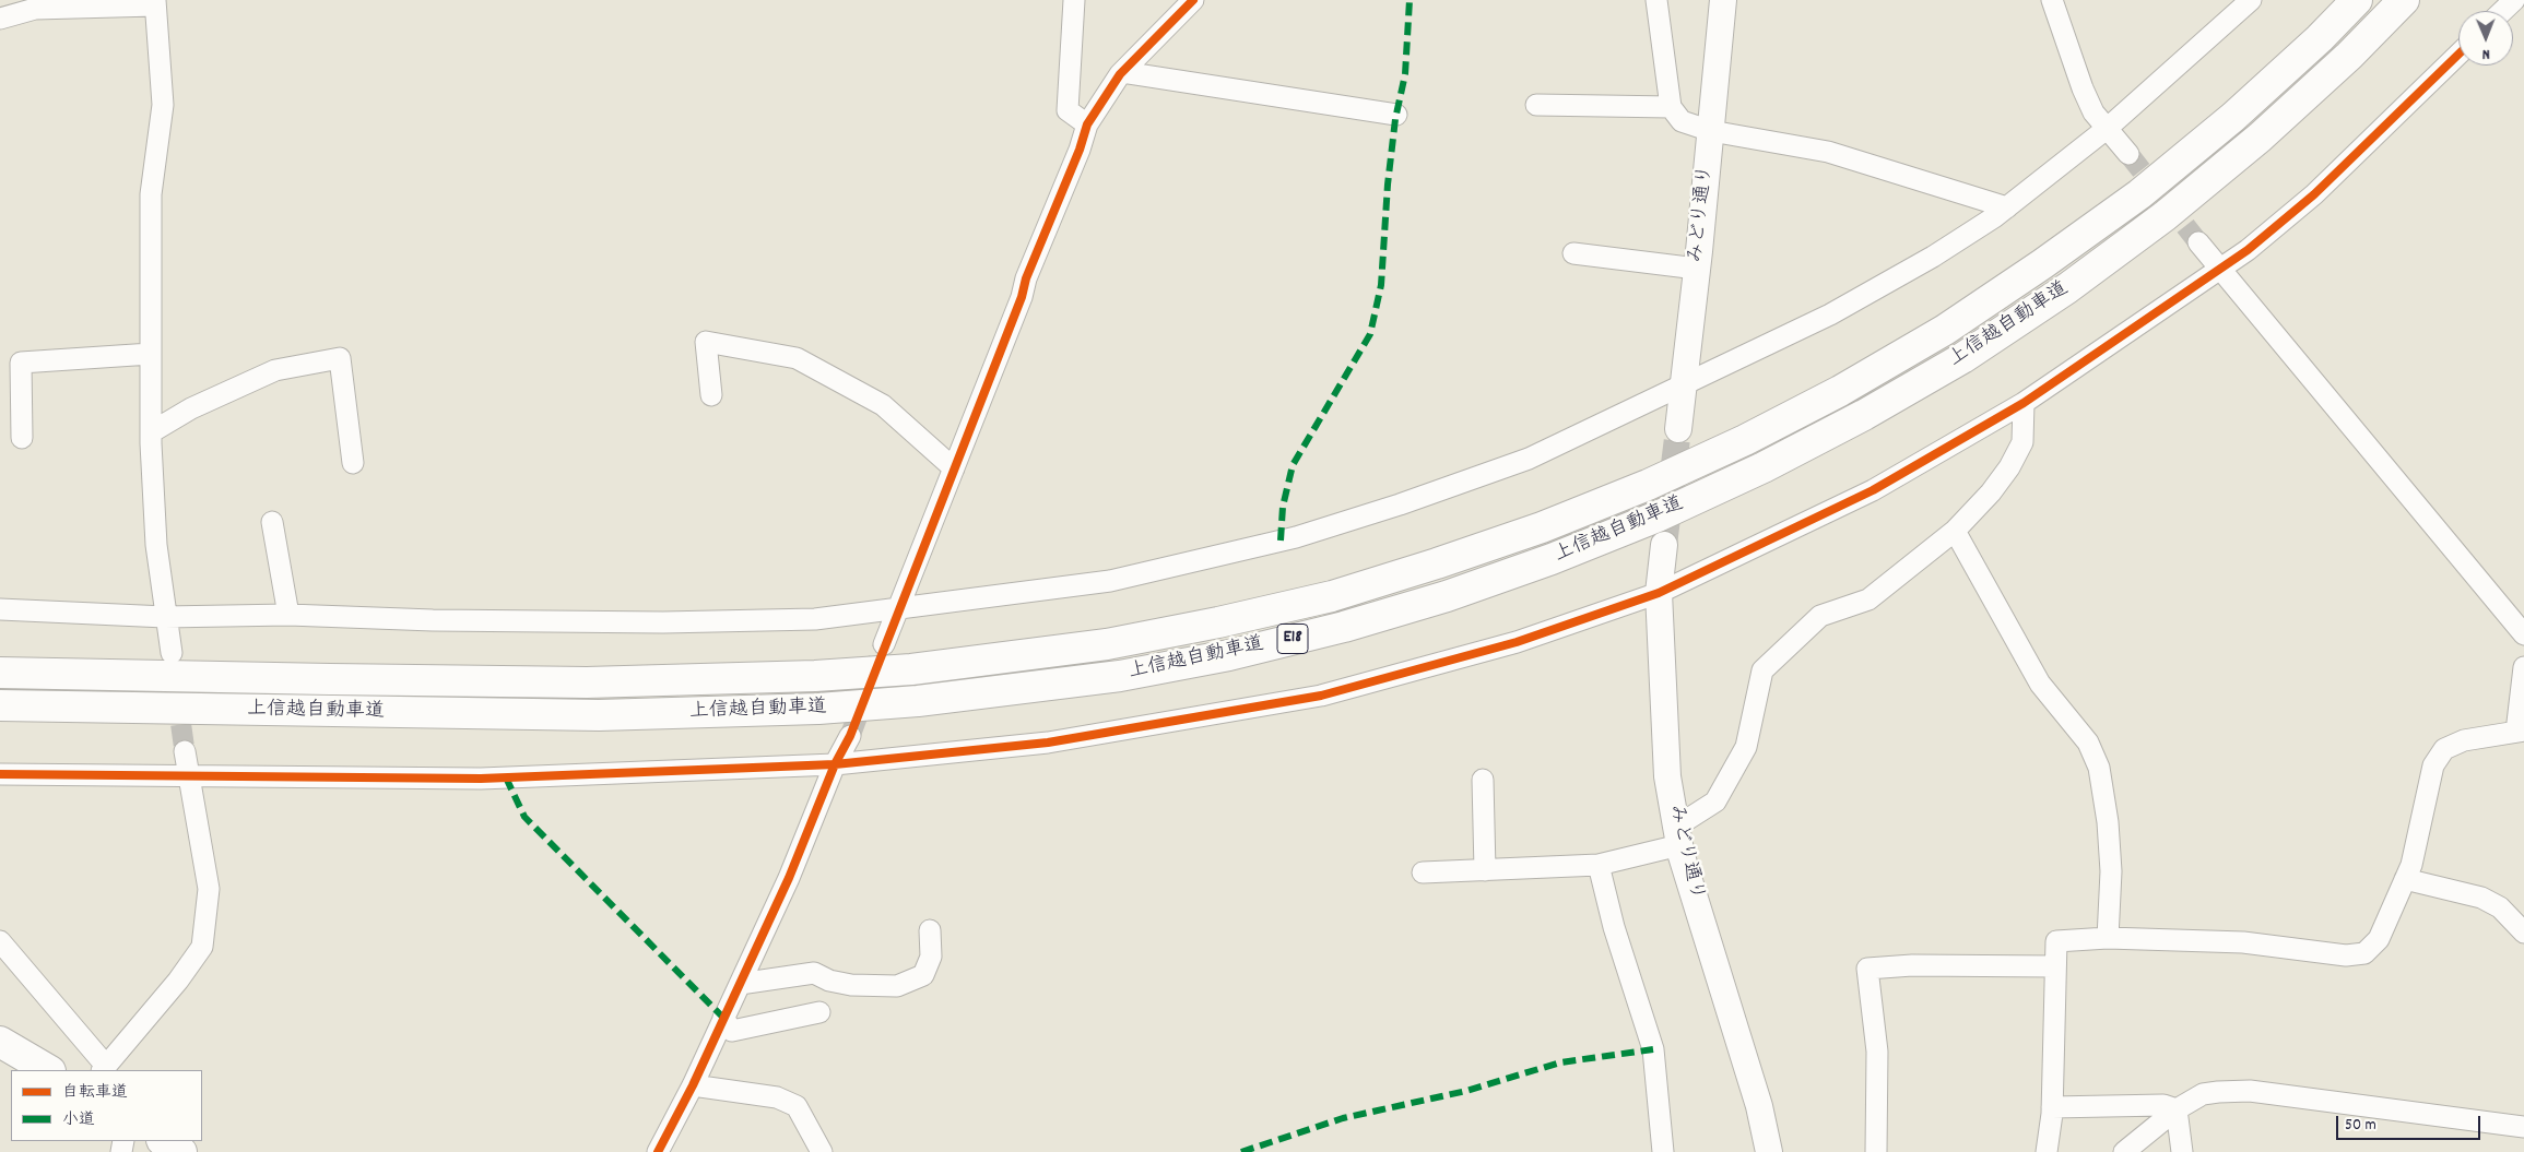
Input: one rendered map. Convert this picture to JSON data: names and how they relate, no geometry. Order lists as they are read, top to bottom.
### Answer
{
  "streets": {
    "main road": ["上信越自動車道", "E18"],
    "street": ["みどり通り"]
  },
  "legend": ["自転車道", "小道"],
  "scale_bar": "50 m",
  "north": "bottom"
}
